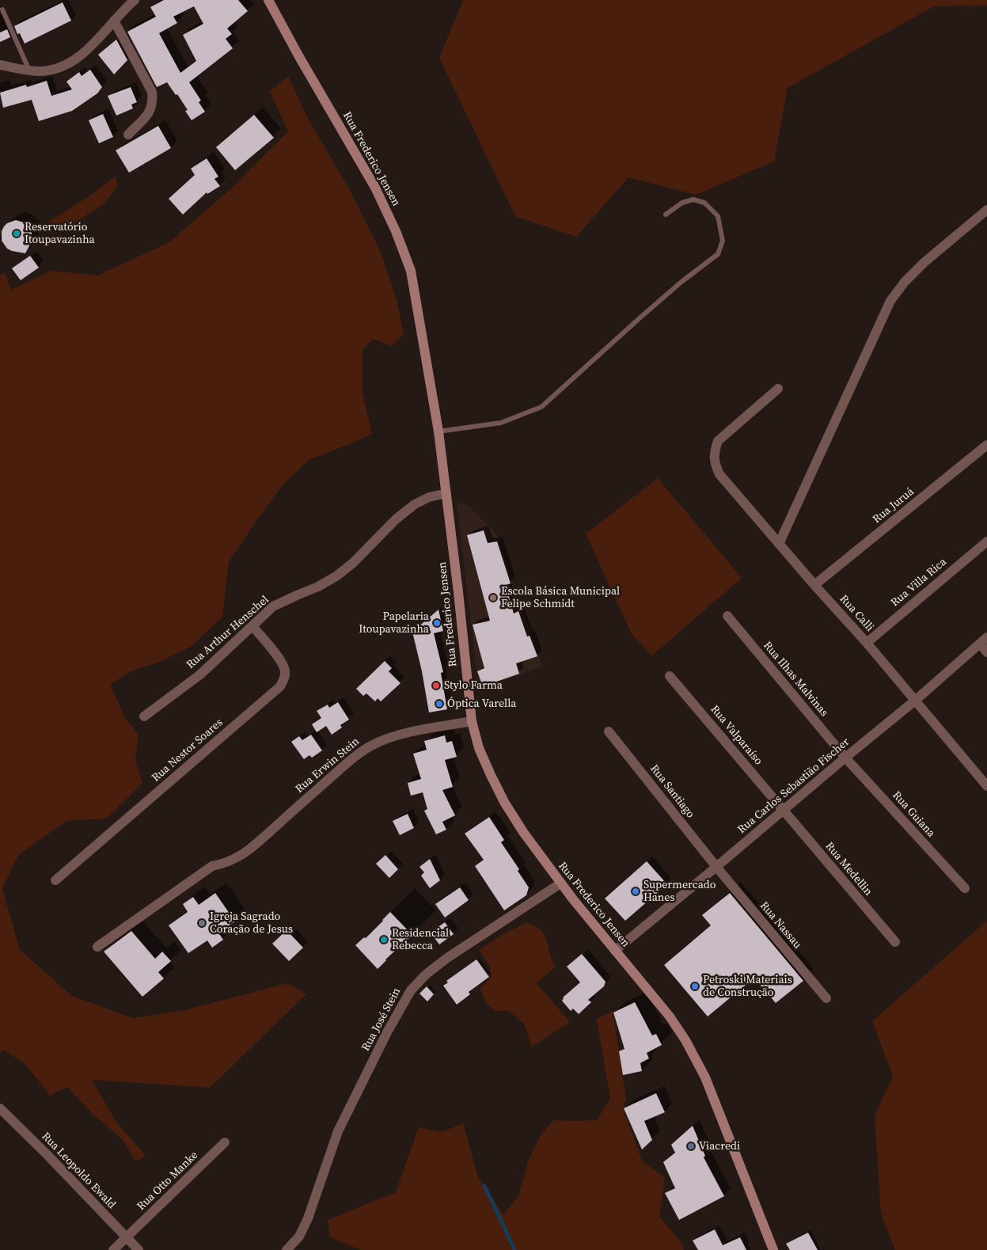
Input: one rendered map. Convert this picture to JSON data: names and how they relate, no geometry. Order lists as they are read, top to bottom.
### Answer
{
  "streets": {
    "main road": ["Rua Frederico Jensen"],
    "street": [
      "Rua Juruá",
      "Rua Villa Rica",
      "Rua Calli",
      "Rua Arthur Henschel",
      "Rua Ilhas Malvinas",
      "Rua Valparaíso",
      "Rua Nestor Soares",
      "Rua Erwin Stein",
      "Rua Carlos Sebastião Fischer",
      "Rua Santiago",
      "Rua Guiana",
      "Rua Medellin",
      "Rua Nassau",
      "Rua José Stein",
      "Rua Leopoldo Ewald",
      "Rua Otto Manke"
    ]
  },
  "crossings": [
    ["Rua Frederico Jensen", "Rua Arthur Henschel"],
    ["Rua Frederico Jensen", "Rua Erwin Stein"],
    ["Rua Frederico Jensen", "Rua Carlos Sebastião Fischer"],
    ["Rua Frederico Jensen", "Rua José Stein"],
    ["Rua Juruá", "Rua Calli"],
    ["Rua Villa Rica", "Rua Calli"],
    ["Rua Calli", "Rua Carlos Sebastião Fischer"],
    ["Rua Arthur Henschel", "Rua Nestor Soares"],
    ["Rua Ilhas Malvinas", "Rua Carlos Sebastião Fischer"],
    ["Rua Ilhas Malvinas", "Rua Guiana"],
    ["Rua Valparaíso", "Rua Carlos Sebastião Fischer"],
    ["Rua Valparaíso", "Rua Medellin"],
    ["Rua Carlos Sebastião Fischer", "Rua Santiago"],
    ["Rua Carlos Sebastião Fischer", "Rua Guiana"],
    ["Rua Carlos Sebastião Fischer", "Rua Medellin"],
    ["Rua Carlos Sebastião Fischer", "Rua Nassau"],
    ["Rua Santiago", "Rua Nassau"],
    ["Rua Leopoldo Ewald", "Rua Otto Manke"]
  ],
  "places": [
    "Reservatório Itoupavazinha",
    "Escola Básica Municipal Felipe Schmidt",
    "Papelaria Itoupavazinha",
    "Stylo Farma",
    "Óptica Varella",
    "Supermercado Hanes",
    "Igreja Sagrado Coração de Jesus",
    "Residencial Rebecca",
    "Petroski Materiais de Construção",
    "Viacredi"
  ]
}
